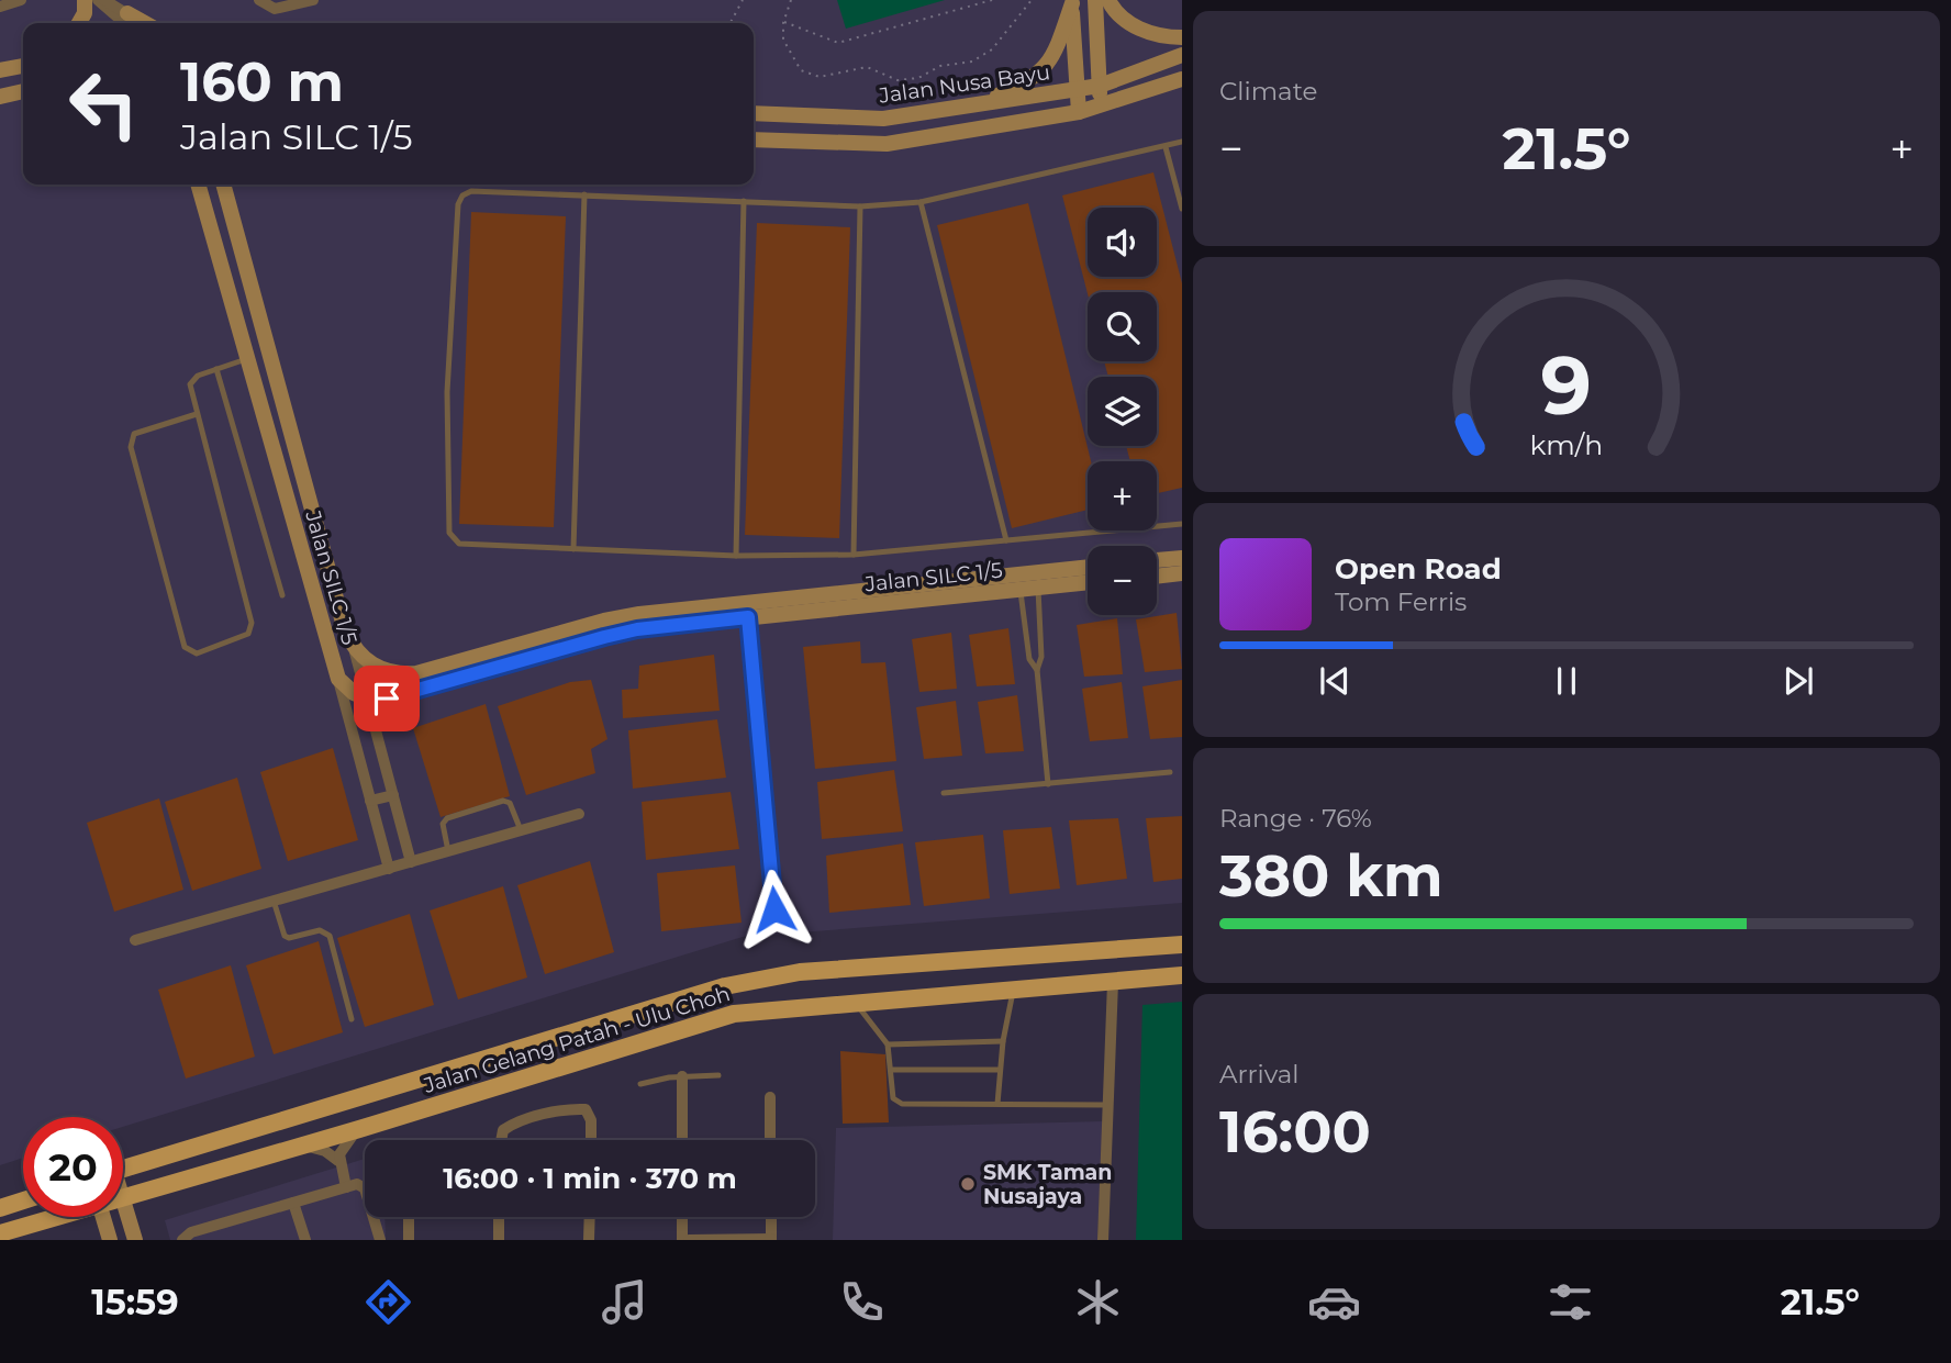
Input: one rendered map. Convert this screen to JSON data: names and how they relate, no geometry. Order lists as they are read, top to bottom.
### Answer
{
  "streets": {
    "main road": ["Jalan Gelang Patah - Ulu Choh"],
    "street": ["Jalan Nusa Bayu", "Jalan SILC 1/5"]
  },
  "places": ["SMK Taman Nusajaya"],
  "page": {
    "tile": [
      "Climate",
      ["Range · 76%", "380 km"],
      ["Arrival", "16:00"]
    ],
    "turn": ["160 m", "Jalan SILC 1/5"],
    "heat": ["−", "21.5°", "+"],
    "map_buttons": ["+", "−"],
    "song": ["Open Road", "Tom Ferris"],
    "limit": "20",
    "trip": "16:00 · 1 min · 370 m",
    "tabs": ["15:59", "21.5°"],
    "gauge": ["9", "km/h"]
  }
}
